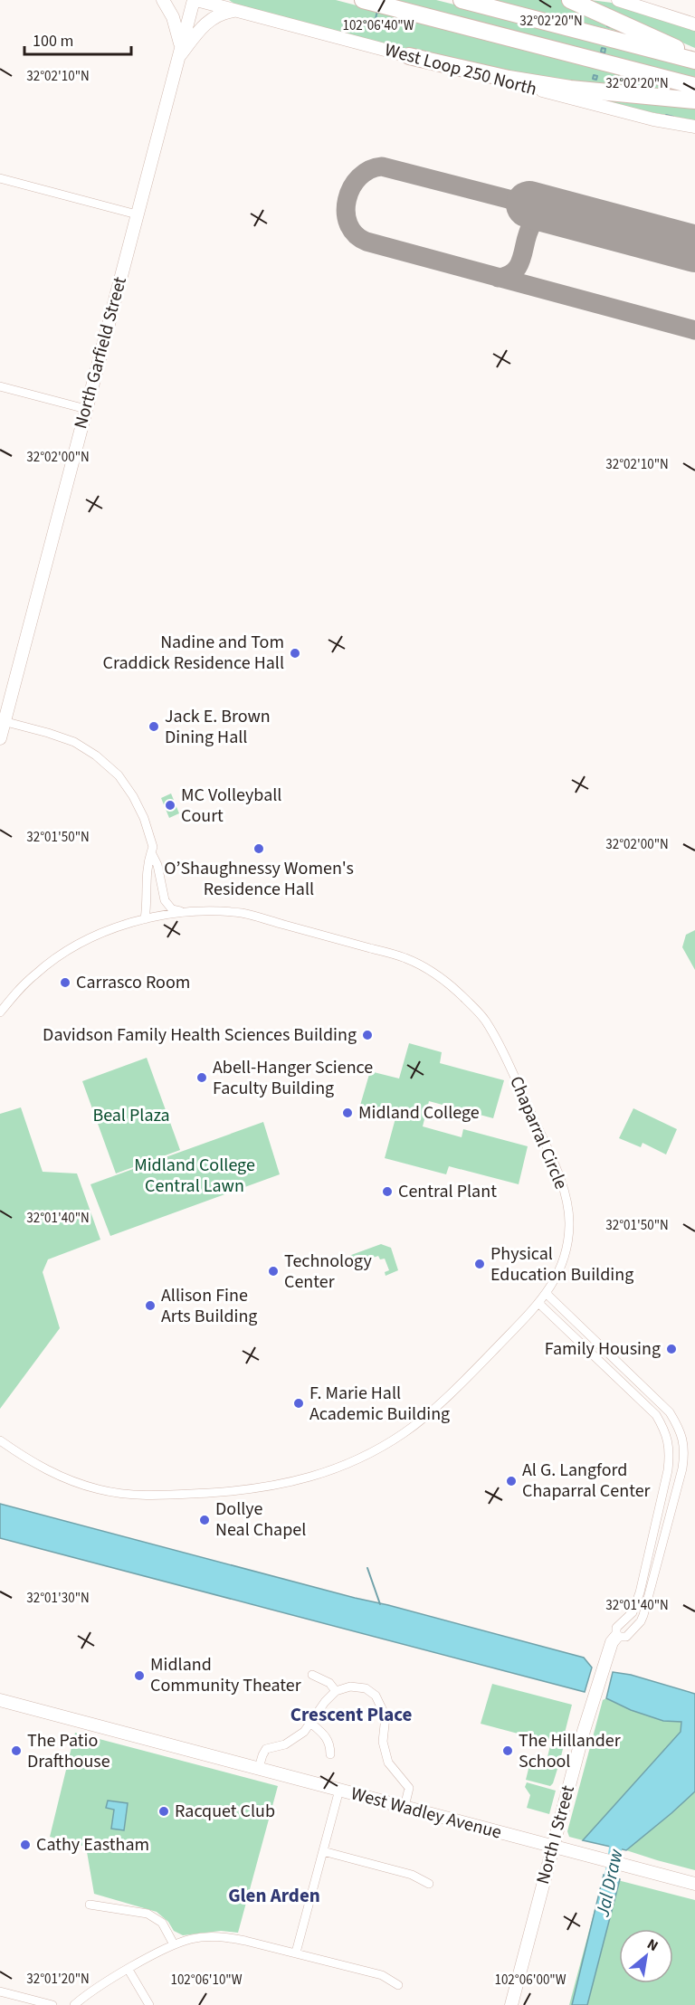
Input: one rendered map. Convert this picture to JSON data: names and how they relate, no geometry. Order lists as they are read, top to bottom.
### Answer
{
  "streets": {
    "main road": [
      "West Loop 250 North",
      "North Garfield Street",
      "West Wadley Avenue",
      "North I Street"
    ],
    "street": ["Chaparral Circle"]
  },
  "crossings": [
    ["West Loop 250 North", "North Garfield Street"],
    ["West Wadley Avenue", "North I Street"]
  ],
  "districts": ["Crescent Place", "Glen Arden"],
  "water": ["Jal Draw"],
  "parks": ["Beal Plaza", "Midland College Central Lawn"],
  "places": [
    "Nadine and Tom Craddick Residence Hall",
    "Jack E. Brown Dining Hall",
    "MC Volleyball Court",
    "O’Shaughnessy Women's Residence Hall",
    "Carrasco Room",
    "Davidson Family Health Sciences Building",
    "Abell-Hanger Science Faculty Building",
    "Midland College",
    "Central Plant",
    "Physical Education Building",
    "Technology Center",
    "Allison Fine Arts Building",
    "Family Housing",
    "F. Marie Hall Academic Building",
    "Al G. Langford Chaparral Center",
    "Dollye Neal Chapel",
    "Midland Community Theater",
    "The Patio Drafthouse",
    "The Hillander School",
    "Racquet Club",
    "Cathy Eastham"
  ],
  "scale_bar": "100 m",
  "north": "top right",
  "coordinates": [
    "32°02'20\"N",
    "102°06'40\"W",
    "32°02'10\"N",
    "32°02'00\"N",
    "32°01'50\"N",
    "32°01'40\"N",
    "32°01'30\"N",
    "32°01'20\"N",
    "102°06'10\"W",
    "102°06'00\"W"
  ]
}
